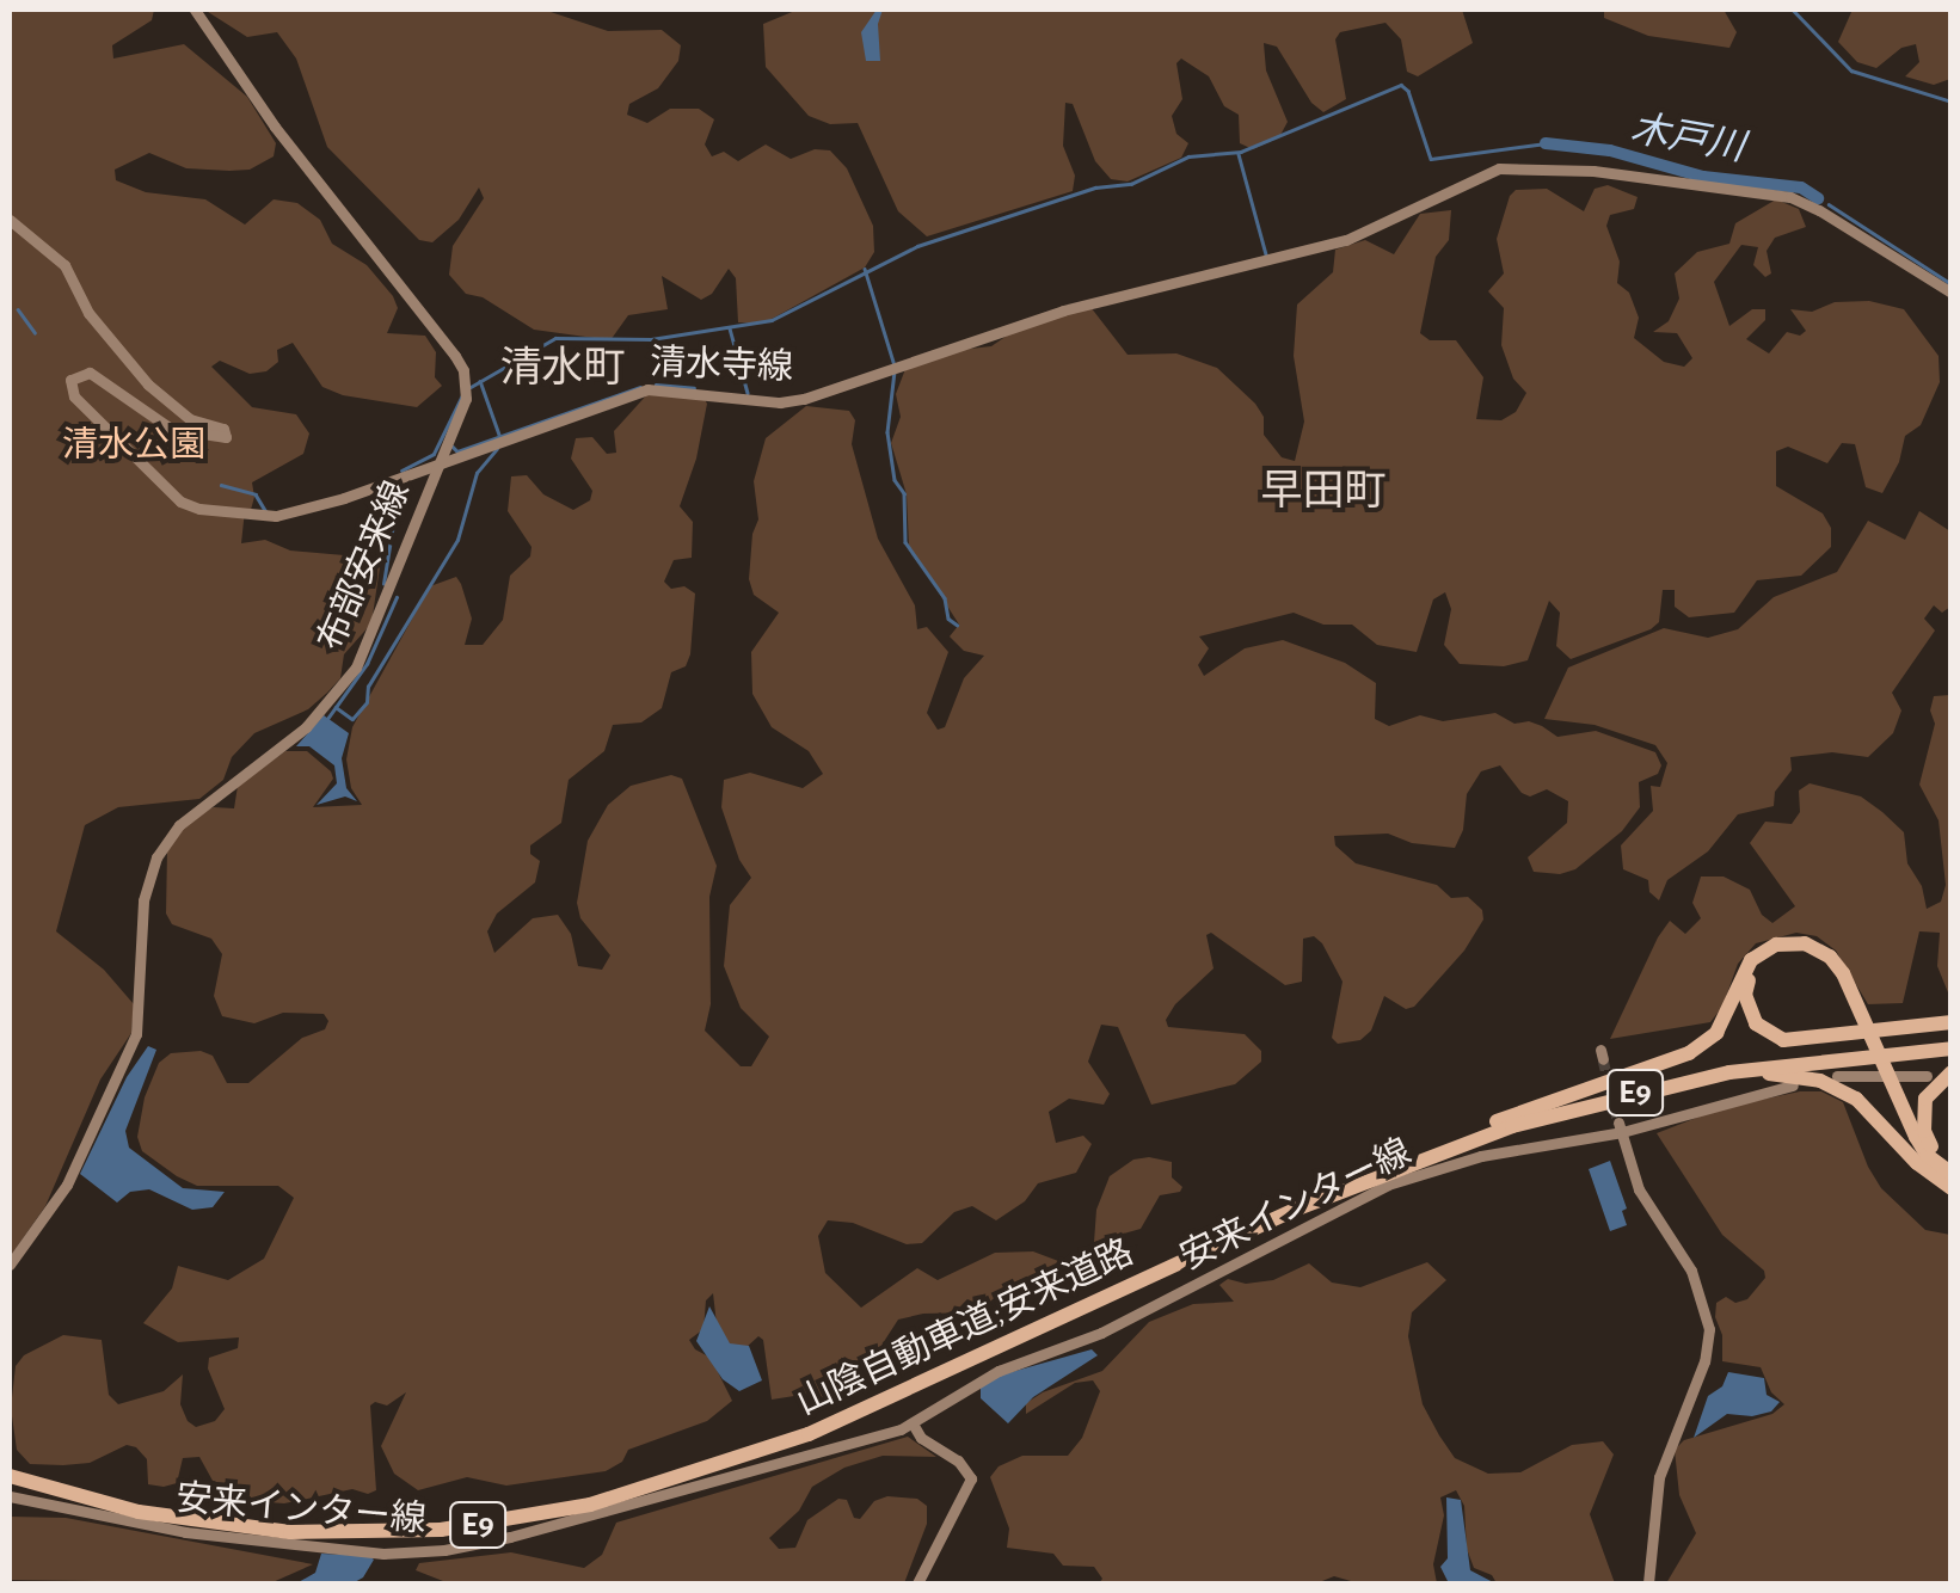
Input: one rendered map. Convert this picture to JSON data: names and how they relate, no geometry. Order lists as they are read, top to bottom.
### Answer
{
  "streets": {
    "highway": ["E9", "山陰自動車道;安来道路"],
    "main road": ["清水寺線", "布部安来線", "安来インター線"]
  },
  "crossings": [
    ["清水寺線", "布部安来線"]
  ],
  "districts": ["清水町", "早田町"],
  "water": ["木戸川"],
  "parks": ["清水公園"]
}
